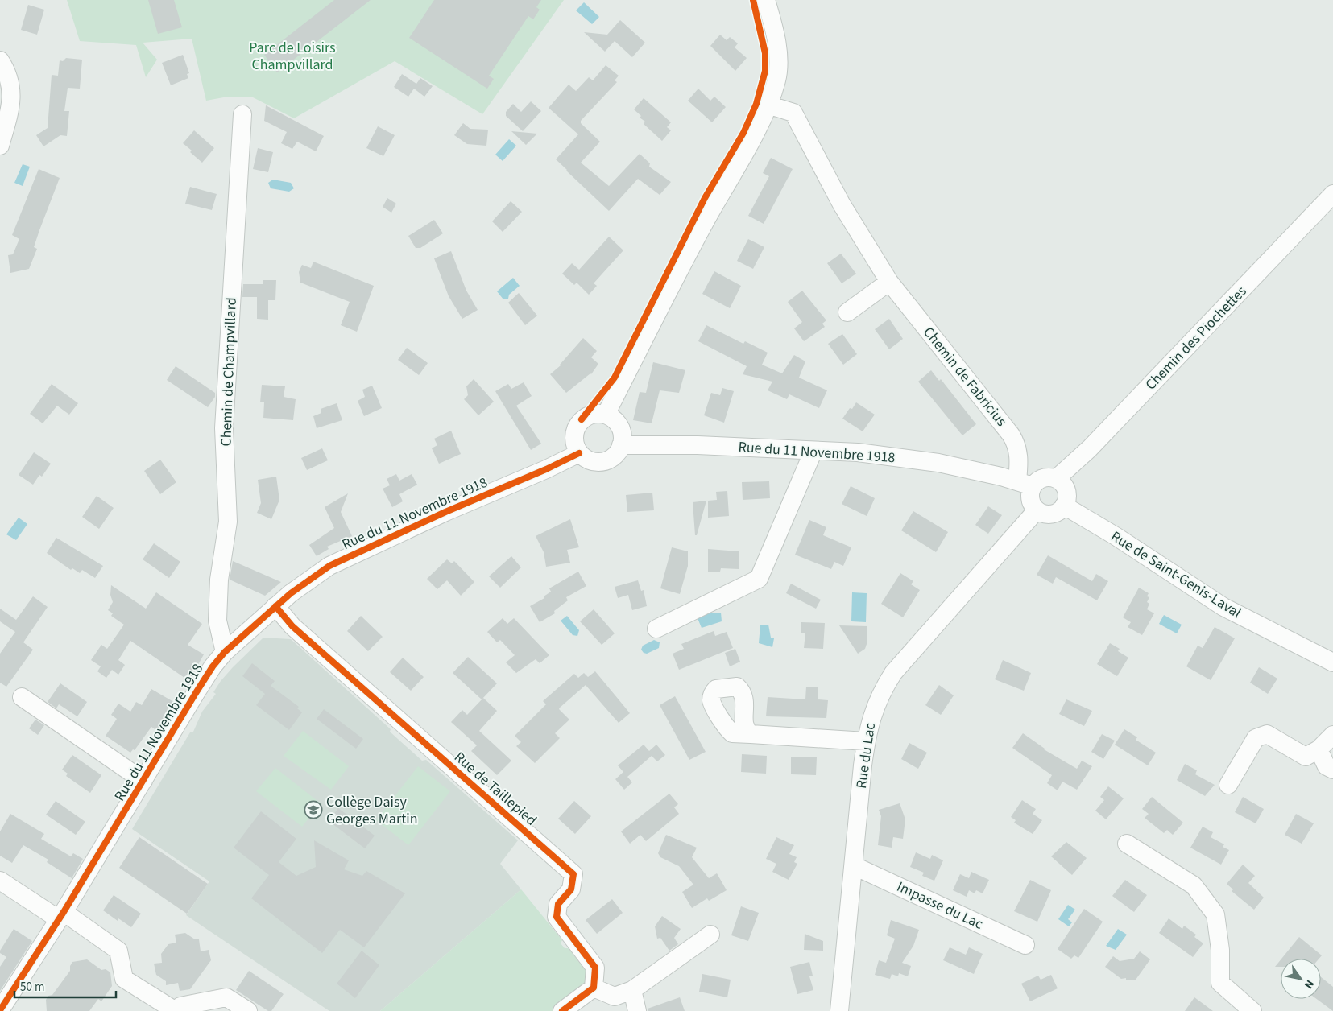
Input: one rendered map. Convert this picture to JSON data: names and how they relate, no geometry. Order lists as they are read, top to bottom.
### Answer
{
  "streets": {
    "street": [
      "Chemin des Piochettes",
      "Chemin de Champvillard",
      "Chemin de Fabricius",
      "Rue du 11 Novembre 1918",
      "Rue de Saint-Genis-Laval",
      "Rue du Lac",
      "Rue de Taillepied",
      "Impasse du Lac"
    ]
  },
  "crossings": [
    ["Chemin des Piochettes", "Chemin de Fabricius"],
    ["Chemin des Piochettes", "Rue du 11 Novembre 1918"],
    ["Chemin des Piochettes", "Rue de Saint-Genis-Laval"],
    ["Chemin des Piochettes", "Rue du Lac"],
    ["Chemin de Champvillard", "Rue du 11 Novembre 1918"],
    ["Chemin de Fabricius", "Rue du 11 Novembre 1918"],
    ["Chemin de Fabricius", "Rue de Saint-Genis-Laval"],
    ["Chemin de Fabricius", "Rue du Lac"],
    ["Rue du 11 Novembre 1918", "Rue de Saint-Genis-Laval"],
    ["Rue du 11 Novembre 1918", "Rue du Lac"],
    ["Rue du 11 Novembre 1918", "Rue de Taillepied"],
    ["Rue de Saint-Genis-Laval", "Rue du Lac"],
    ["Rue du Lac", "Impasse du Lac"]
  ],
  "parks": ["Parc de Loisirs Champvillard"],
  "places": {
    "school or university": ["Collège Daisy Georges Martin"]
  },
  "scale_bar": "50 m",
  "north": "bottom right"
}
